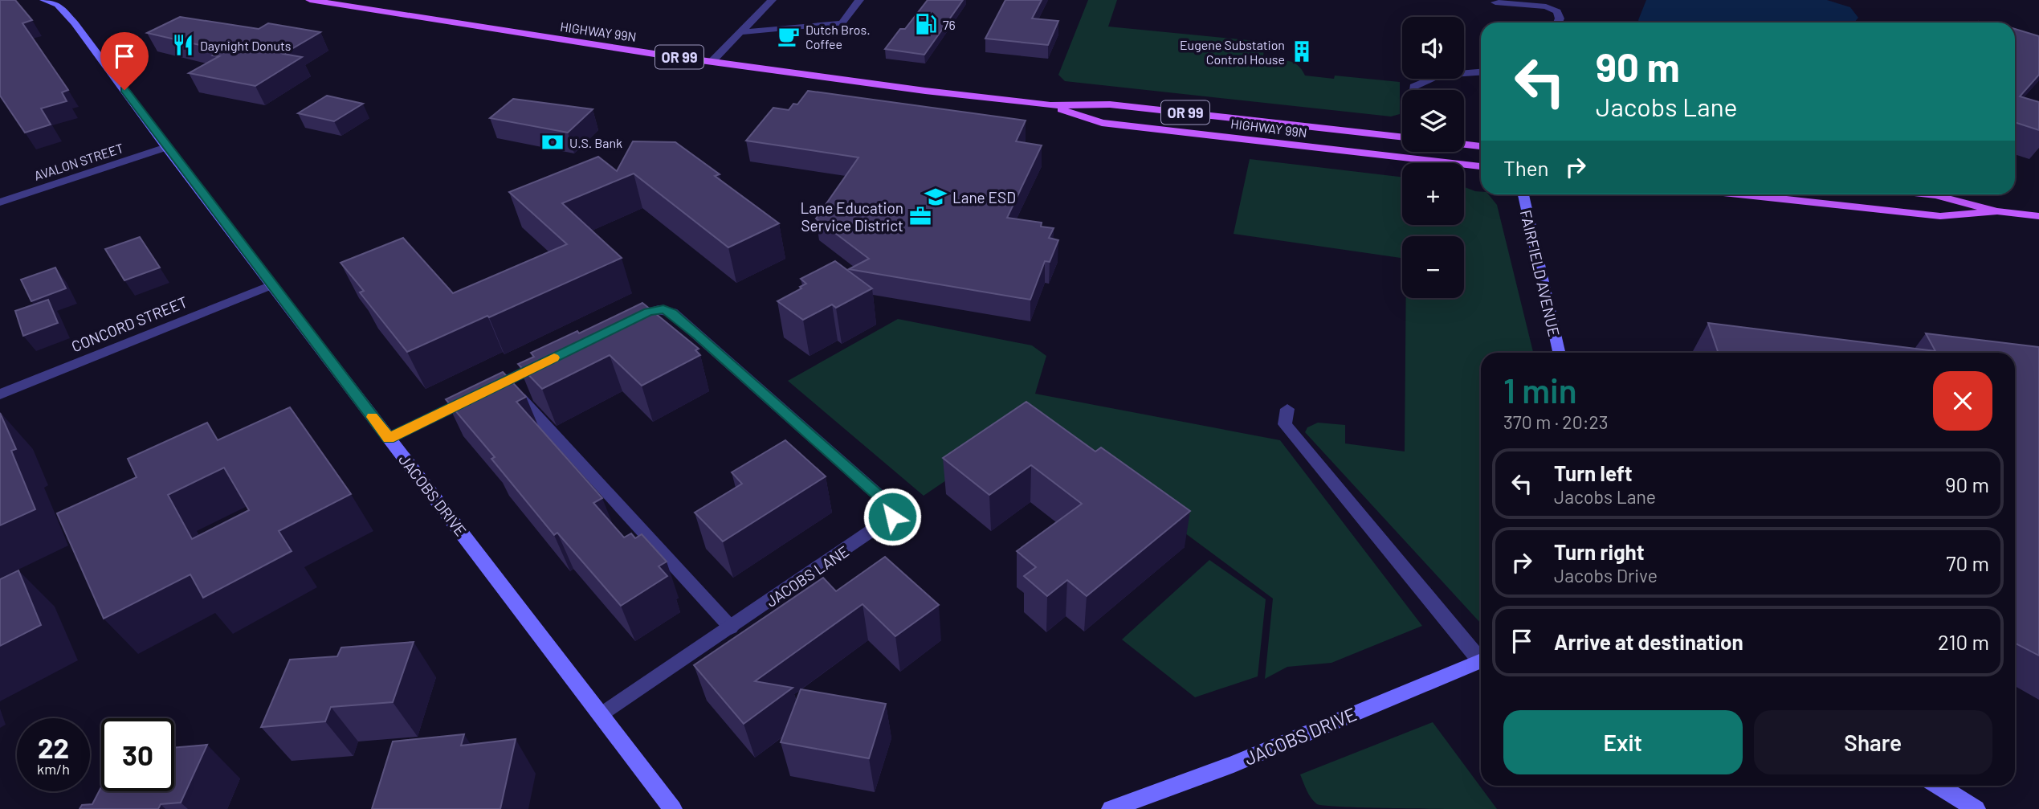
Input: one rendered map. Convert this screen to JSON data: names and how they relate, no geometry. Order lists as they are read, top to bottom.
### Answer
{
  "streets": {
    "main road": ["HIGHWAY 99N", "OR 99"],
    "street": [
      "AVALON STREET",
      "FAIRFIELD AVENUE",
      "CONCORD STREET",
      "JACOBS DRIVE",
      "JACOBS LANE"
    ]
  },
  "crossings": [
    ["AVALON STREET", "JACOBS DRIVE"],
    ["CONCORD STREET", "JACOBS DRIVE"],
    ["JACOBS DRIVE", "JACOBS LANE"]
  ],
  "places": {
    "fuel station": ["76"],
    "cafe": ["Dutch Bros. Coffee"],
    "restaurant": ["Daynight Donuts"],
    "building": ["Eugene Substation Control House"],
    "bank": ["U.S. Bank"],
    "school or university": ["Lane ESD"],
    "office": ["Lane Education Service District"]
  },
  "page": {
    "map_buttons": ["+", "−"],
    "turn": ["90 m", "Jacobs Lane"],
    "then": "Then",
    "heading": ["1 min", "370 m · 20:23"],
    "list": [
      {
        "name": "Turn left",
        "note": "Jacobs Lane",
        "value": "90 m"
      },
      {
        "name": "Turn right",
        "note": "Jacobs Drive",
        "value": "70 m"
      },
      {
        "name": "Arrive at destination",
        "value": "210 m"
      }
    ],
    "buttons": ["Exit", "Share"],
    "speed": "22 km/h",
    "limit": "30"
  }
}
